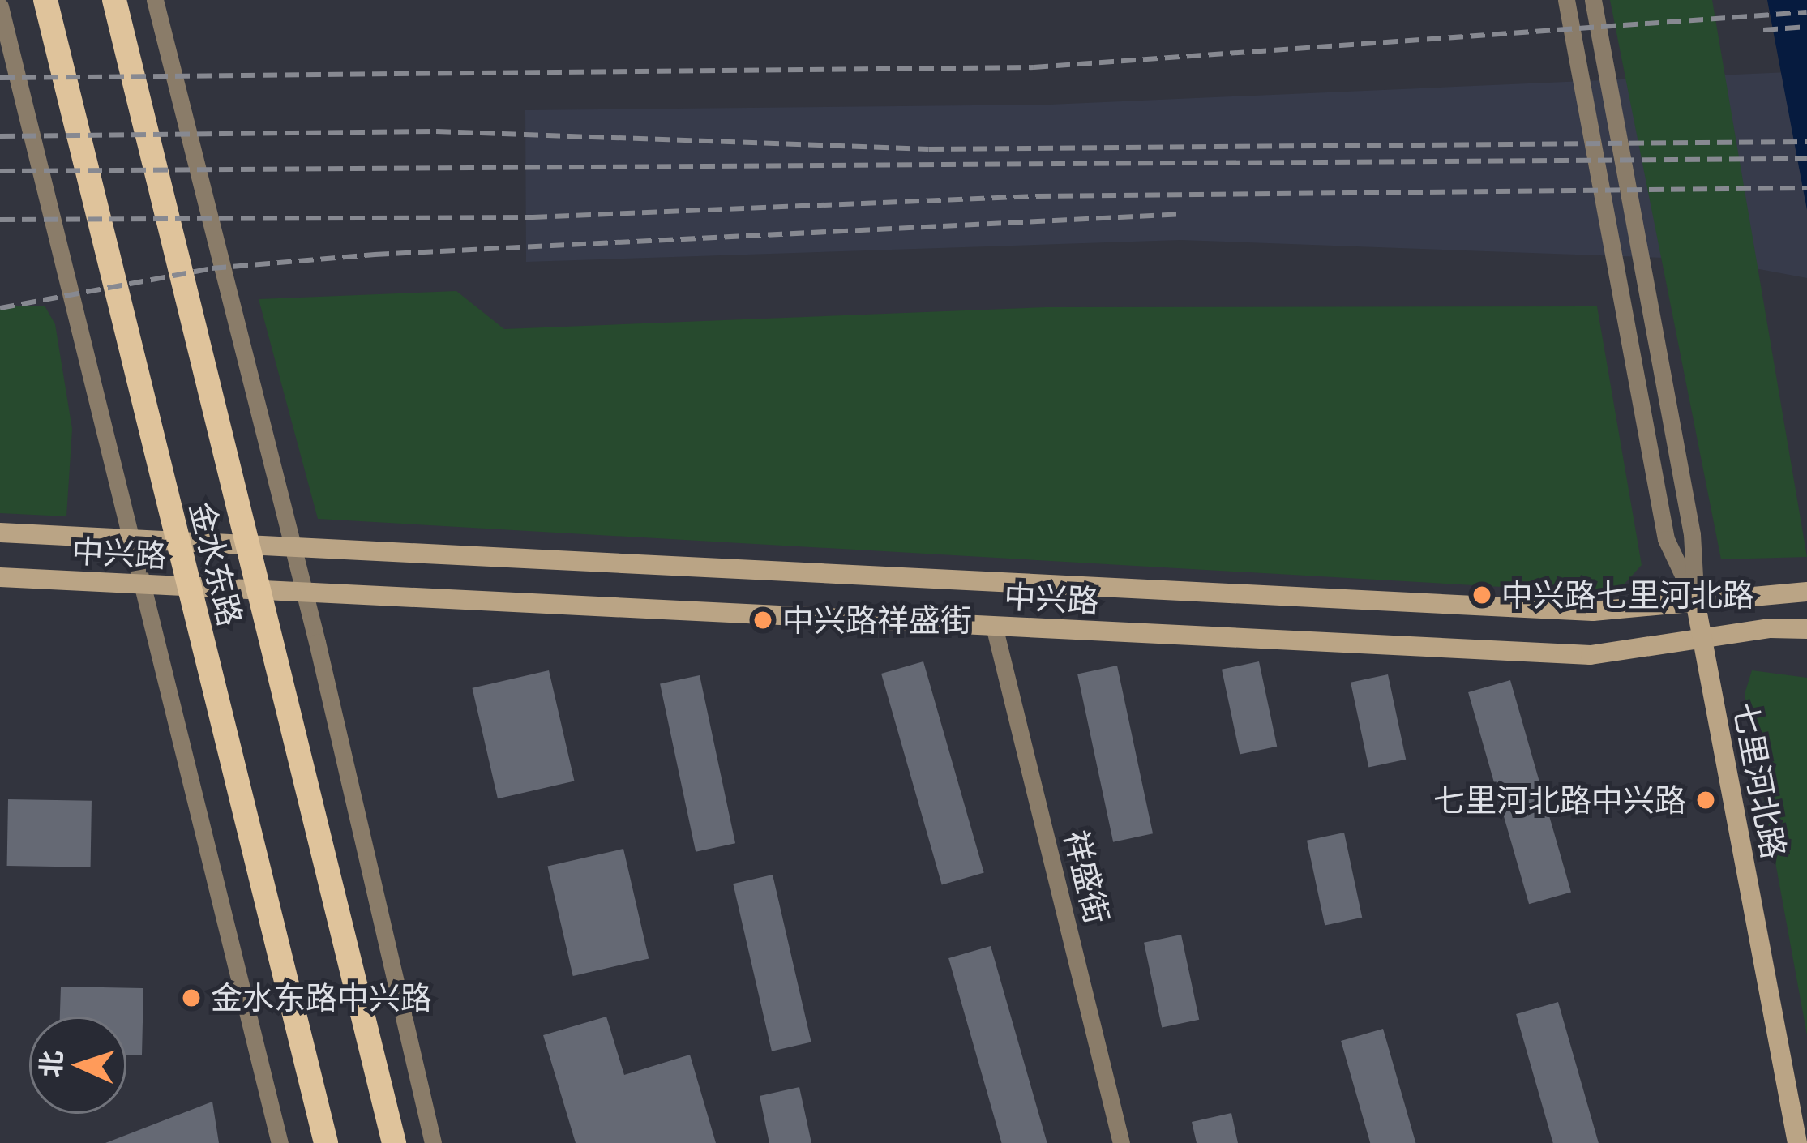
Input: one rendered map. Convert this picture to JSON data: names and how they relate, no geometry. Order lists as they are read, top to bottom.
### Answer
{
  "streets": {
    "main road": ["金水东路"],
    "street": ["中兴路", "七里河北路", "祥盛街"]
  },
  "crossings": [
    ["中兴路", "金水东路"],
    ["中兴路", "七里河北路"],
    ["中兴路", "祥盛街"]
  ],
  "places": [
    "中兴路七里河北路",
    "中兴路祥盛街",
    "七里河北路中兴路",
    "金水东路中兴路"
  ],
  "north": "left"
}
